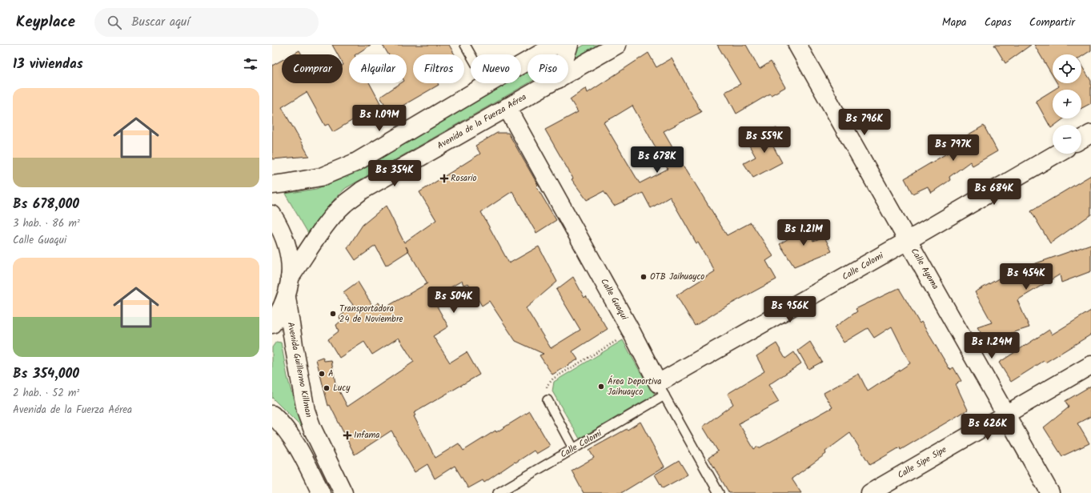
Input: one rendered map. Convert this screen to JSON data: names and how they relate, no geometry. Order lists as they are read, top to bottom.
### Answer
{
  "streets": {
    "street": [
      "Avenida de la Fuerza Aérea",
      "Calle Colomi",
      "Calle Ayoma",
      "Calle Guaqui",
      "Avenida Guillermo Killman",
      "Calle Sipe Sipe"
    ]
  },
  "crossings": [
    ["Avenida de la Fuerza Aérea", "Calle Guaqui"],
    ["Calle Colomi", "Calle Ayoma"],
    ["Calle Colomi", "Calle Guaqui"],
    ["Calle Ayoma", "Calle Sipe Sipe"]
  ],
  "places": {
    "health": ["Rosario", "Infama"],
    "other": [
      "OTB Jaihuayco",
      "Transportadora 24 de Noviembre",
      "A",
      "Área Deportiva Jaihuayco",
      "Lucy"
    ]
  },
  "page": {
    "header": "Keyplace",
    "search": "Buscar aquí",
    "nav": ["Mapa", "Capas", "Compartir"],
    "heading": "13 viviendas",
    "map_buttons": ["+", "−"],
    "chip": [
      "Comprar",
      "Alquilar",
      "Filtros",
      "Nuevo",
      "Piso"
    ],
    "list": [
      {
        "name": "Bs 678,000",
        "note": "3 hab. · 86 m² · Calle Guaqui"
      },
      {
        "name": "Bs 354,000",
        "note": "2 hab. · 52 m² · Avenida de la Fuerza Aérea"
      }
    ],
    "price": [
      "Bs 1.09M",
      "Bs 796K",
      "Bs 559K",
      "Bs 797K",
      "Bs 678K",
      "Bs 354K",
      "Bs 684K",
      "Bs 1.21M",
      "Bs 454K",
      "Bs 504K",
      "Bs 956K",
      "Bs 1.24M",
      "Bs 626K"
    ]
  }
}
